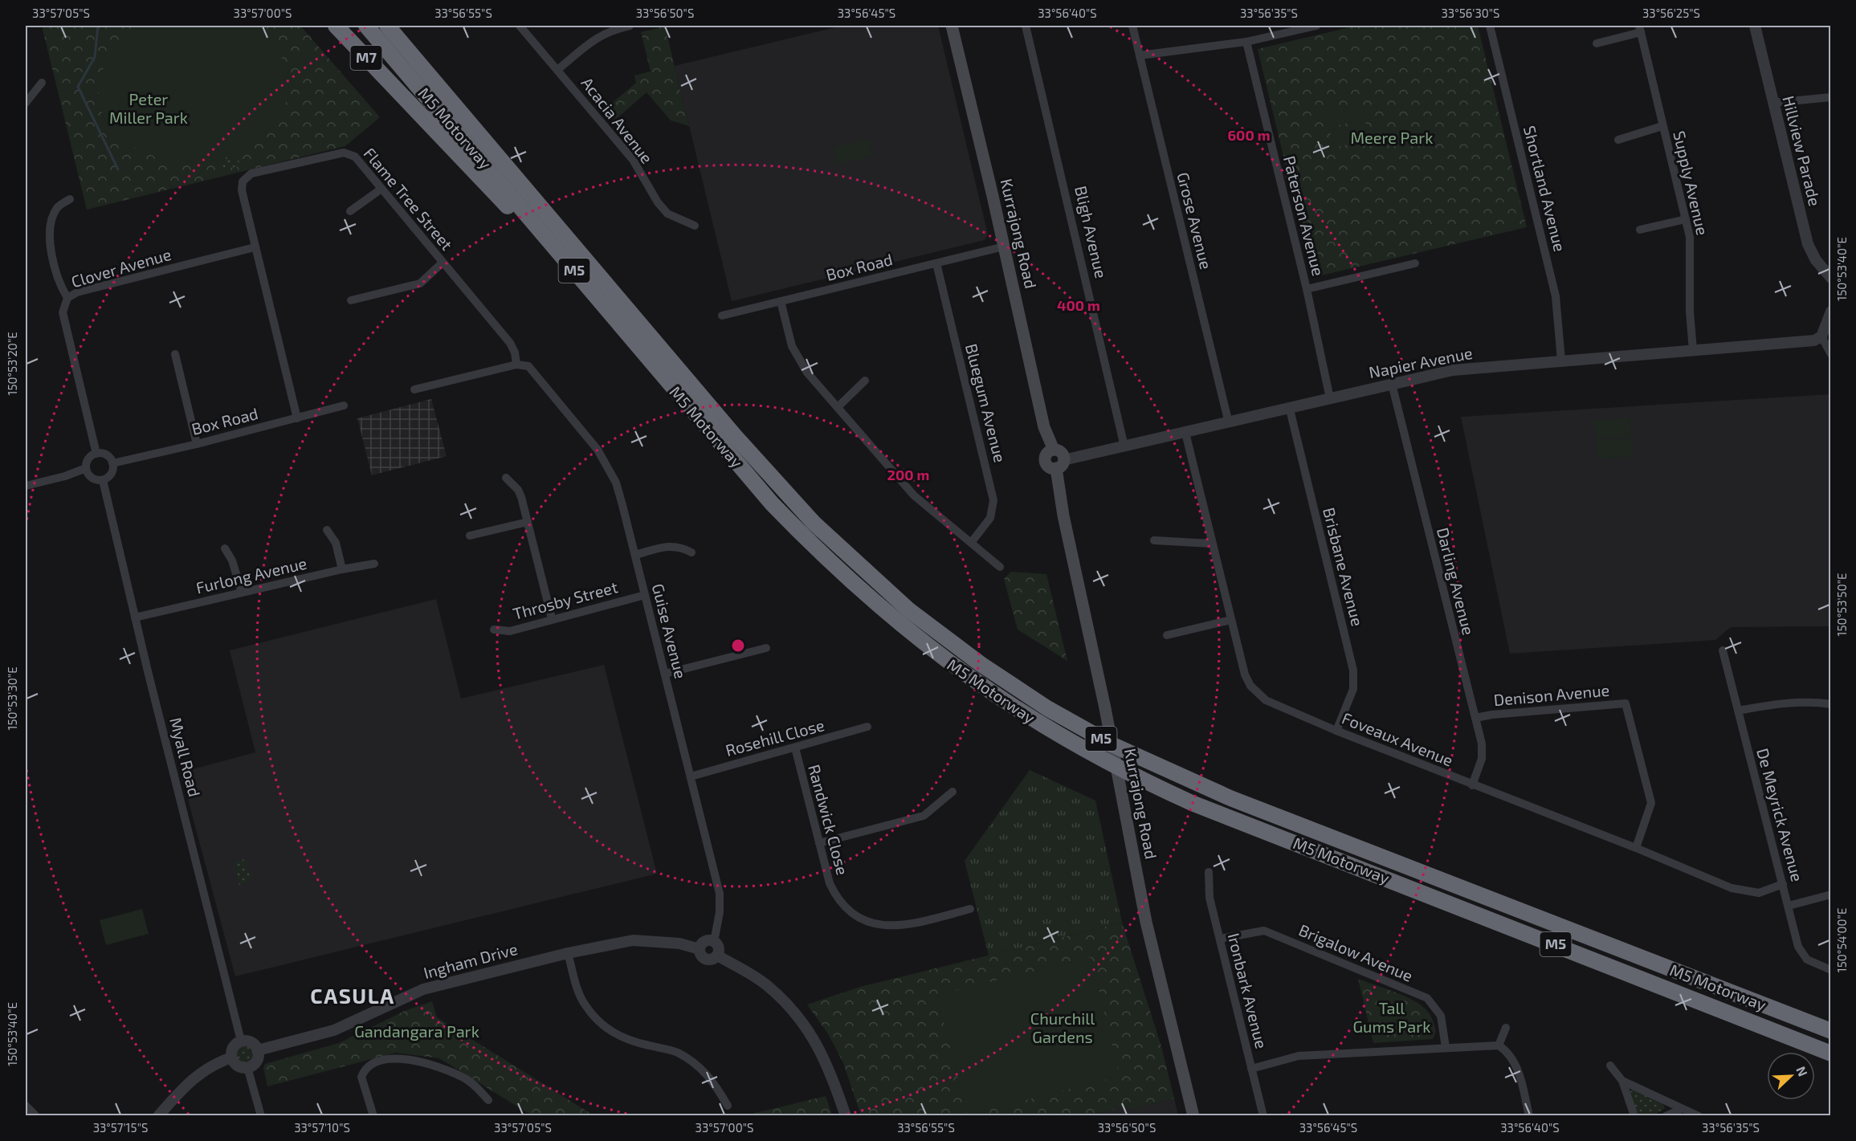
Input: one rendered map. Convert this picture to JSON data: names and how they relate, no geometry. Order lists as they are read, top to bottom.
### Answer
{
  "streets": {
    "highway": ["M5 Motorway", "M5"],
    "main road": ["Kurrajong Road"],
    "street": [
      "Acacia Avenue",
      "Hillview Parade",
      "Supply Avenue",
      "Shortland Avenue",
      "Flame Tree Street",
      "Paterson Avenue",
      "Grose Avenue",
      "Bligh Avenue",
      "Box Road",
      "Clover Avenue",
      "Napier Avenue",
      "Bluegum Avenue",
      "Brisbane Avenue",
      "Furlong Avenue",
      "Darling Avenue",
      "Throsby Street",
      "Guise Avenue",
      "Denison Avenue",
      "Rosehill Close",
      "Foveaux Avenue",
      "Myall Road",
      "De Meyrick Avenue",
      "Randwick Close",
      "Brigalow Avenue",
      "Ingham Drive",
      "Ironbark Avenue"
    ]
  },
  "crossings": [
    ["Supply Avenue", "Napier Avenue"],
    ["Shortland Avenue", "Napier Avenue"],
    ["Flame Tree Street", "Box Road"],
    ["Flame Tree Street", "Clover Avenue"],
    ["Flame Tree Street", "Guise Avenue"],
    ["Paterson Avenue", "Napier Avenue"],
    ["Grose Avenue", "Napier Avenue"],
    ["Bligh Avenue", "Napier Avenue"],
    ["Kurrajong Road", "Box Road"],
    ["Kurrajong Road", "Napier Avenue"],
    ["Box Road", "Clover Avenue"],
    ["Box Road", "Bluegum Avenue"],
    ["Box Road", "Myall Road"],
    ["Clover Avenue", "Myall Road"],
    ["Napier Avenue", "Brisbane Avenue"],
    ["Napier Avenue", "Darling Avenue"],
    ["Napier Avenue", "Foveaux Avenue"],
    ["Brisbane Avenue", "Foveaux Avenue"],
    ["Furlong Avenue", "Myall Road"],
    ["Darling Avenue", "Denison Avenue"],
    ["Darling Avenue", "Foveaux Avenue"],
    ["Throsby Street", "Guise Avenue"],
    ["Guise Avenue", "Rosehill Close"],
    ["Guise Avenue", "Ingham Drive"],
    ["Denison Avenue", "Foveaux Avenue"],
    ["Rosehill Close", "Randwick Close"],
    ["Foveaux Avenue", "De Meyrick Avenue"],
    ["Myall Road", "Ingham Drive"],
    ["Brigalow Avenue", "Ironbark Avenue"]
  ],
  "districts": ["CASULA"],
  "parks": [
    "Peter Miller Park",
    "Meere Park",
    "Tall Gums Park",
    "Churchill Gardens",
    "Gandangara Park"
  ],
  "north": "top right",
  "coordinates": [
    "33°57'05\"S",
    "33°57'00\"S",
    "33°56'55\"S",
    "33°56'50\"S",
    "33°56'45\"S",
    "33°56'40\"S",
    "33°56'35\"S",
    "33°56'30\"S",
    "33°56'25\"S",
    "150°53'40\"E",
    "150°53'20\"E",
    "150°53'50\"E",
    "150°53'30\"E",
    "150°54'00\"E",
    "33°57'15\"S",
    "33°57'10\"S"
  ],
  "rings": ["600 m", "400 m", "200 m"]
}
